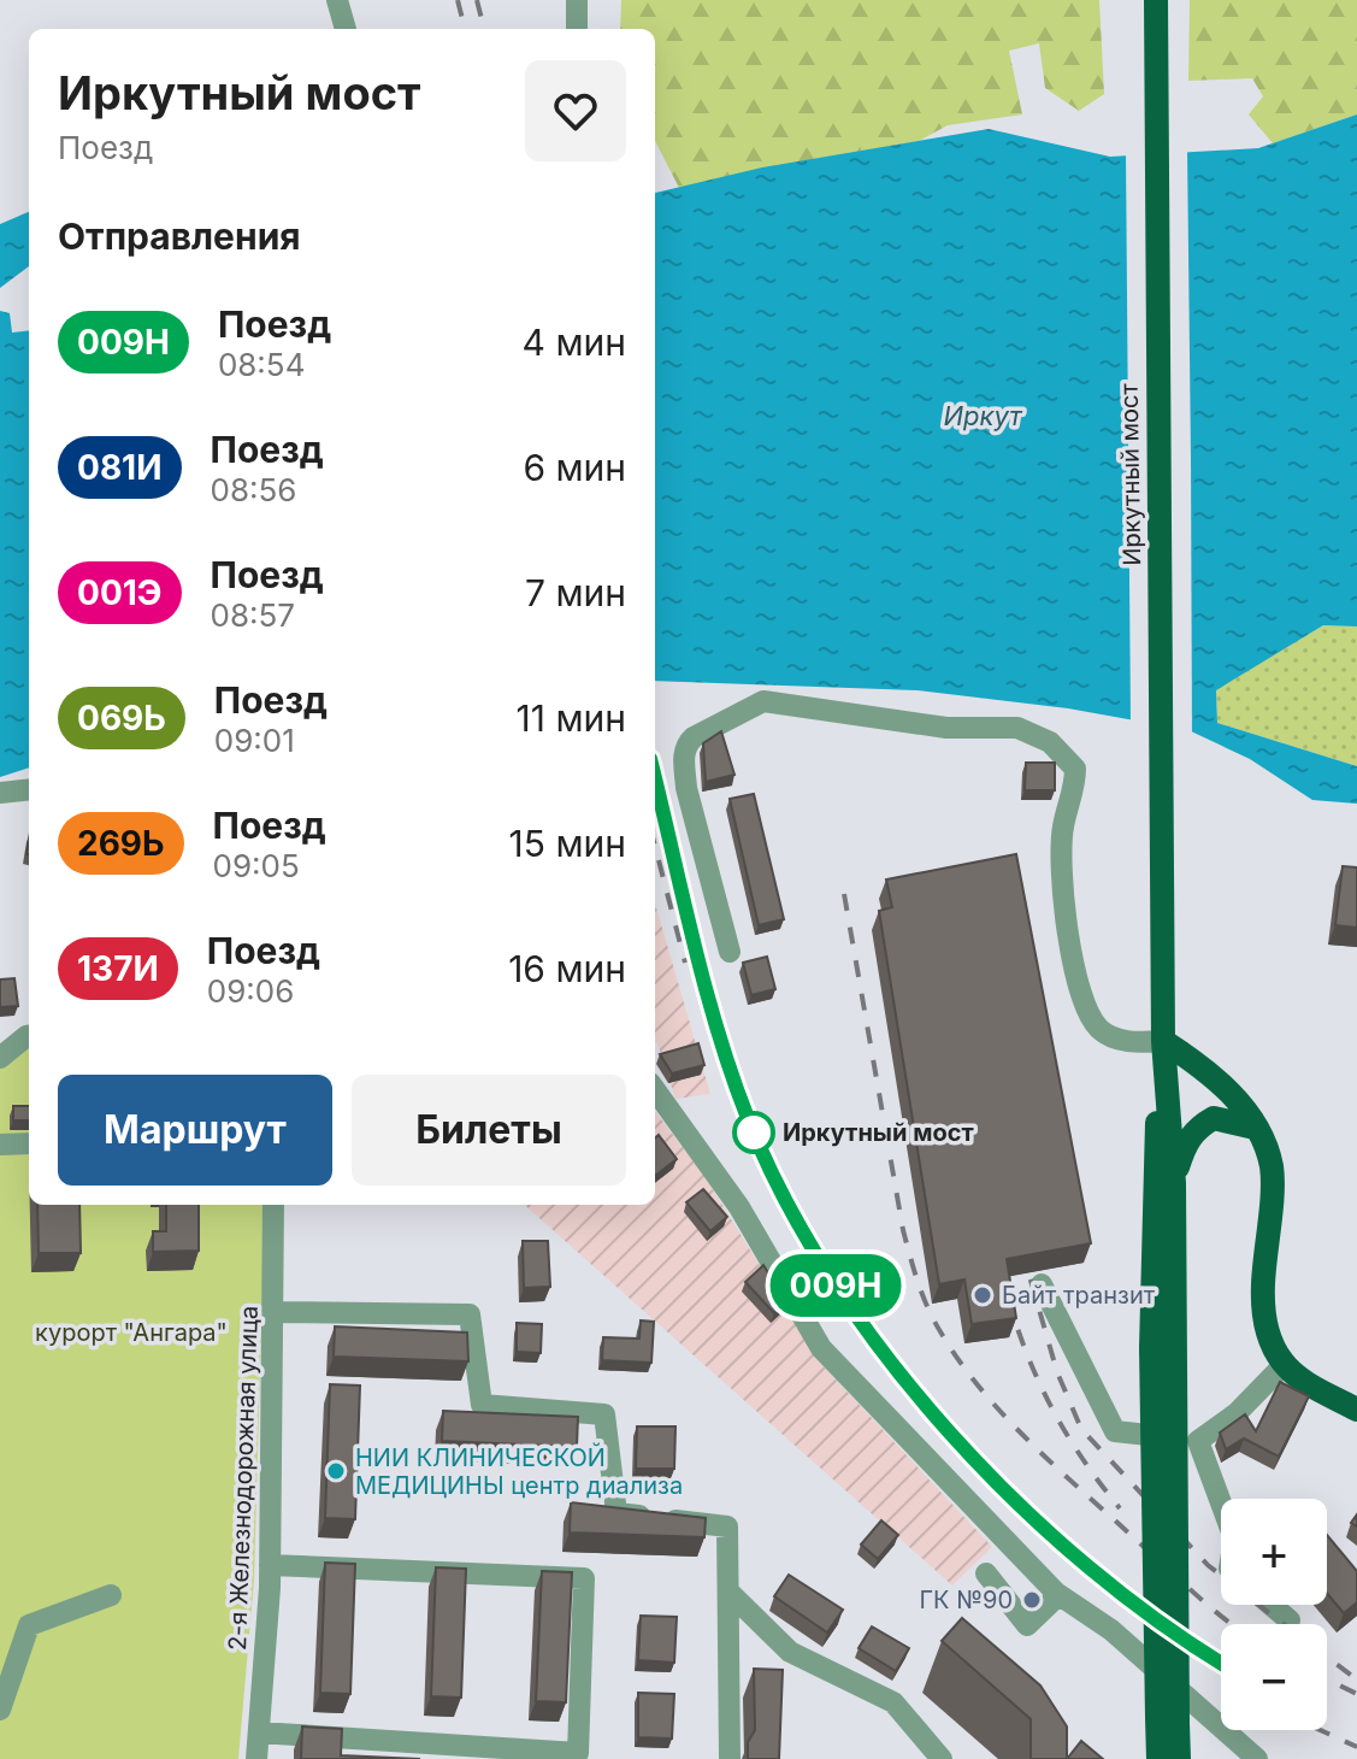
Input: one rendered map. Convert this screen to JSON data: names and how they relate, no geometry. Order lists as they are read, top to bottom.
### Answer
{
  "streets": {
    "main road": ["Иркутный мост"],
    "street": ["2-я Железнодорожная улица"]
  },
  "water": ["Иркут"],
  "parks": ["курорт \"Ангара\""],
  "places": [
    "Иркутный мост",
    "Байт транзит",
    "НИИ КЛИНИЧЕСКОЙ МЕДИЦИНЫ центр диализа",
    "ГК №90"
  ],
  "page": {
    "on_map": "009Н",
    "heading": [
      ["Иркутный мост", "Поезд"],
      "Отправления"
    ],
    "list": [
      {
        "mark": "009Н",
        "name": "Поезд",
        "note": "08:54",
        "value": "4 мин"
      },
      {
        "mark": "081И",
        "name": "Поезд",
        "note": "08:56",
        "value": "6 мин"
      },
      {
        "mark": "001Э",
        "name": "Поезд",
        "note": "08:57",
        "value": "7 мин"
      },
      {
        "mark": "069Ь",
        "name": "Поезд",
        "note": "09:01",
        "value": "11 мин"
      },
      {
        "mark": "269Ь",
        "name": "Поезд",
        "note": "09:05",
        "value": "15 мин"
      },
      {
        "mark": "137И",
        "name": "Поезд",
        "note": "09:06",
        "value": "16 мин"
      }
    ],
    "buttons": ["Маршрут", "Билеты"],
    "map_buttons": ["+", "−"]
  }
}
